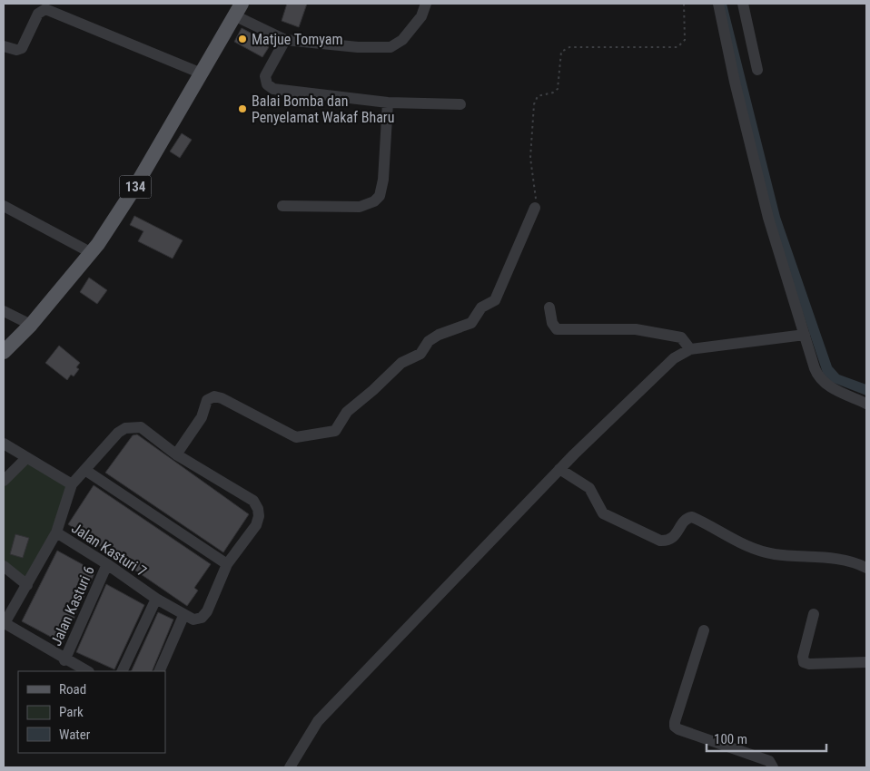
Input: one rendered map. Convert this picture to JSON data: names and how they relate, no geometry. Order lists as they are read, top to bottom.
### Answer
{
  "streets": {
    "main road": ["134"],
    "street": ["Jalan Kasturi 7", "Jalan Kasturi 6"]
  },
  "crossings": [
    ["Jalan Kasturi 7", "Jalan Kasturi 6"]
  ],
  "places": ["Matjue Tomyam", "Balai Bomba dan Penyelamat Wakaf Bharu"],
  "legend": ["Road", "Park", "Water"],
  "scale_bar": "100 m"
}
